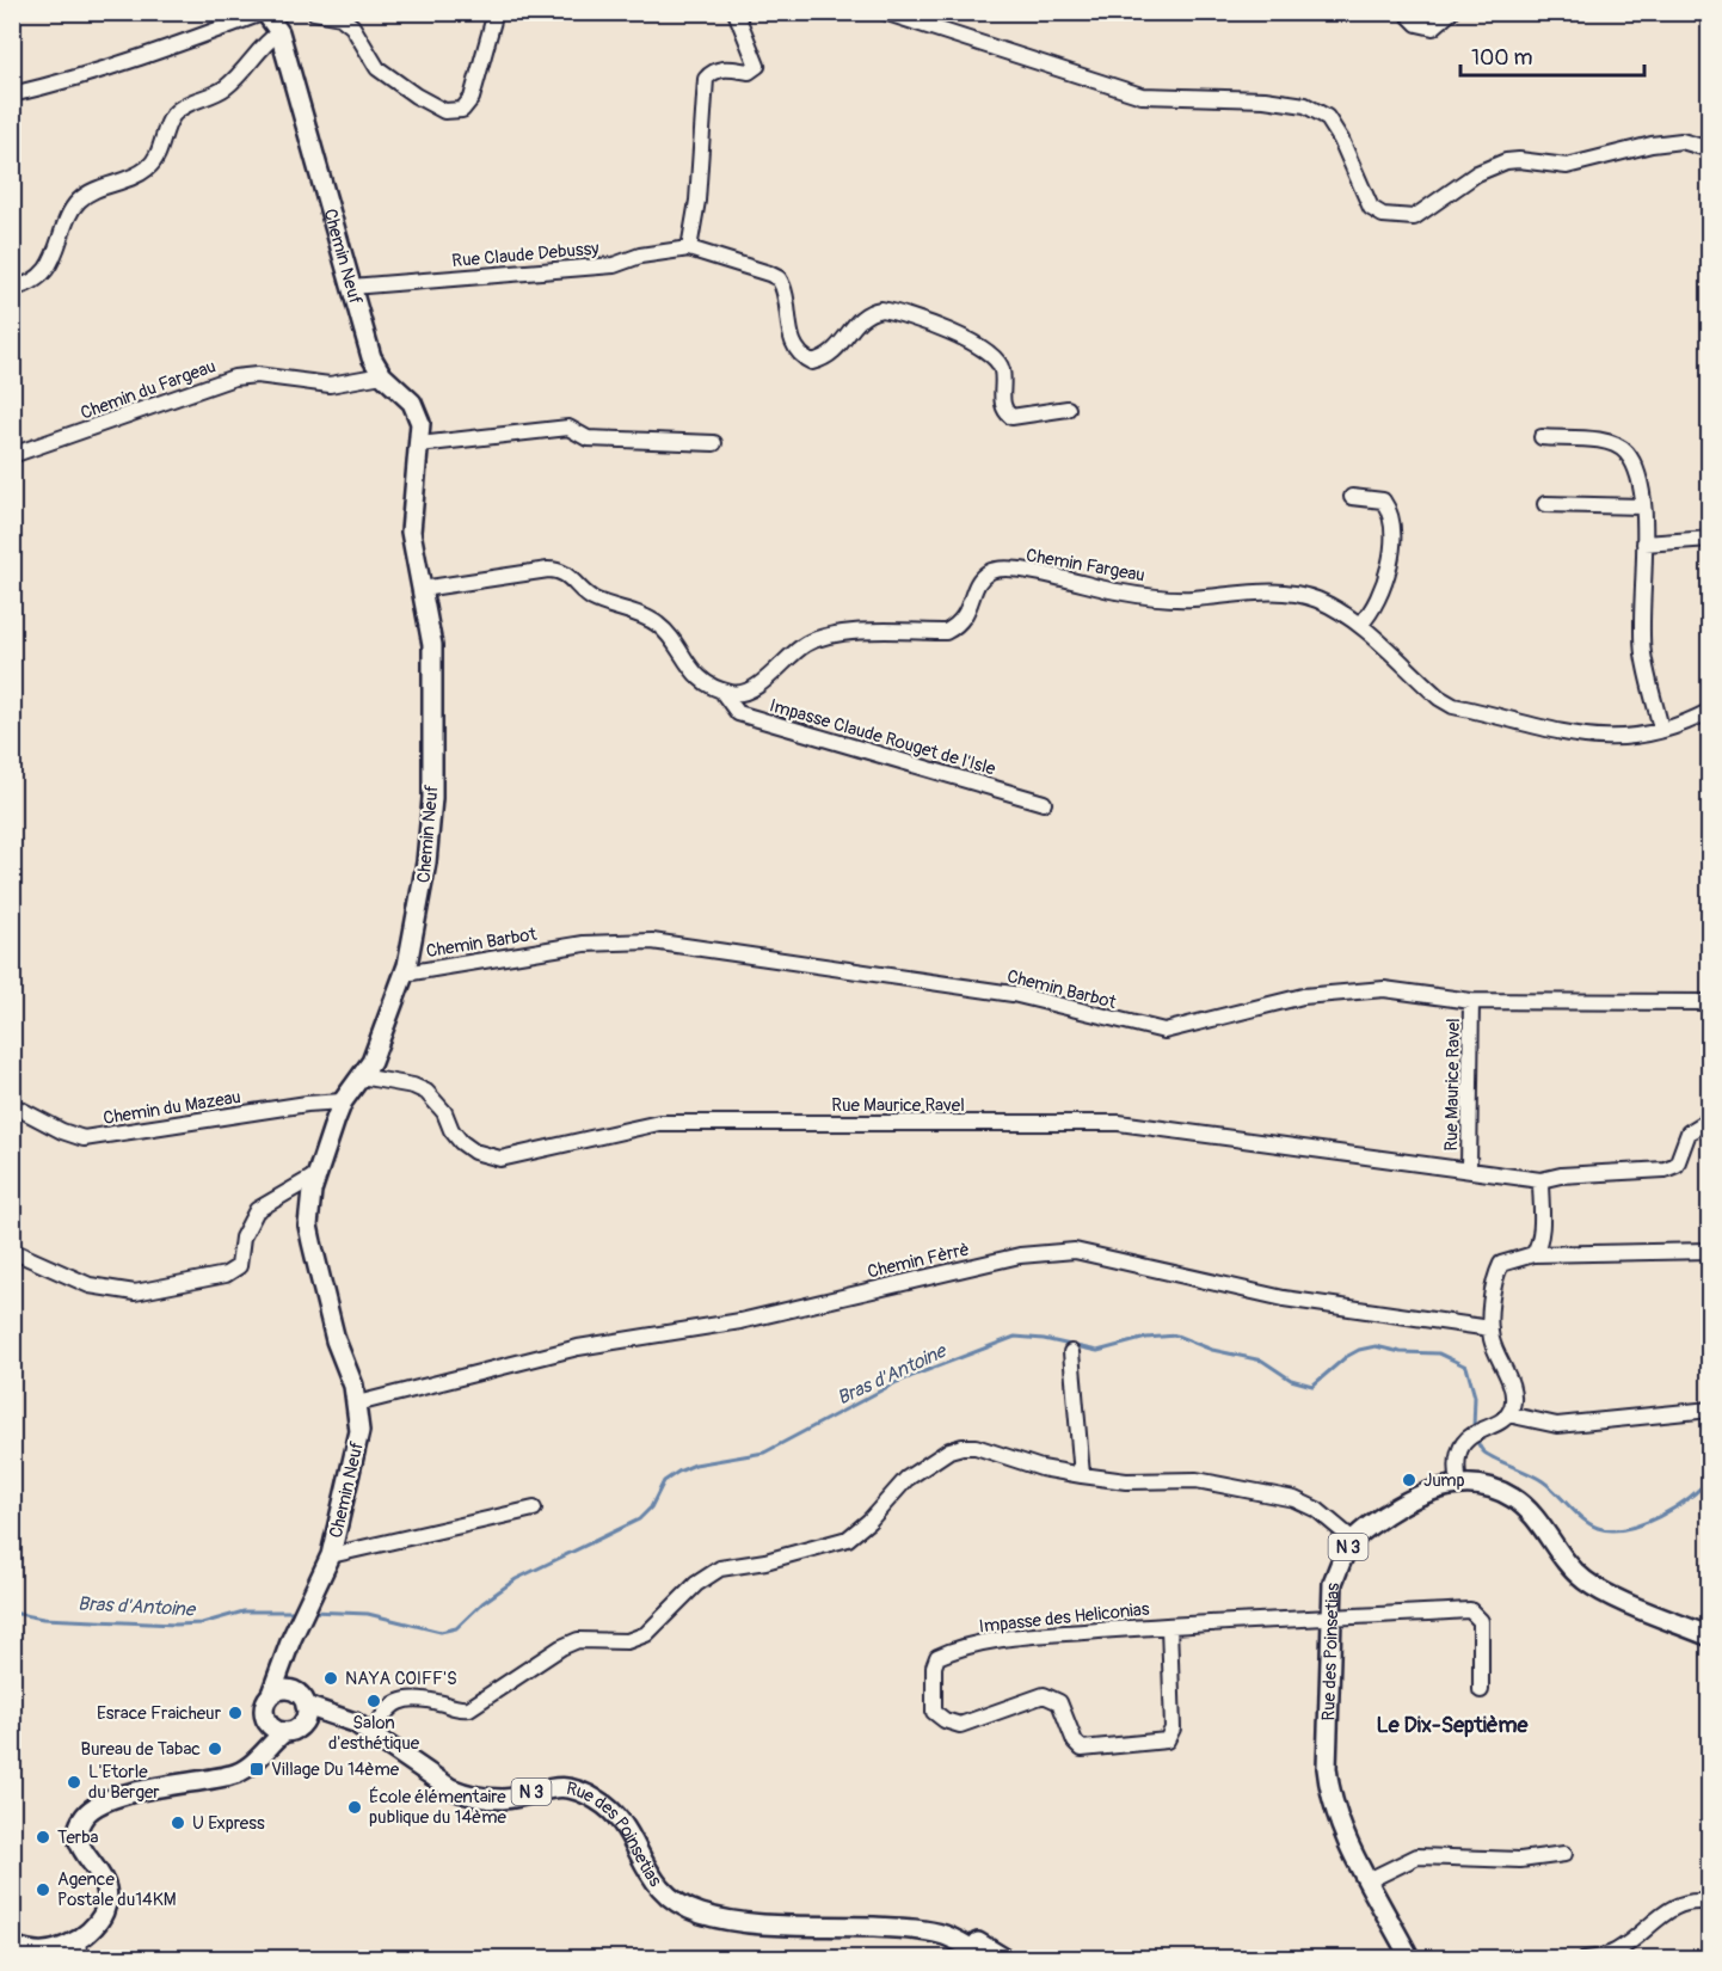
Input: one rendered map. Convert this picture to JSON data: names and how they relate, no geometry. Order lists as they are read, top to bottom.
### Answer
{
  "streets": {
    "main road": ["Chemin Neuf", "N 3", "Rue des Poinsetias"],
    "street": [
      "Rue Claude Debussy",
      "Chemin du Fargeau",
      "Chemin Fargeau",
      "Impasse Claude Rouget de l'Isle",
      "Chemin Barbot",
      "Rue Maurice Ravel",
      "Chemin du Mazeau",
      "Chemin Fèrrè",
      "Impasse des Heliconias"
    ]
  },
  "crossings": [
    ["Rue Claude Debussy", "Chemin Neuf"],
    ["Chemin Neuf", "Chemin du Fargeau"],
    ["Chemin Neuf", "Chemin Barbot"],
    ["Chemin Neuf", "Rue Maurice Ravel"],
    ["Chemin Neuf", "Chemin du Mazeau"],
    ["Chemin Neuf", "Chemin Fèrrè"],
    ["Chemin Neuf", "Rue des Poinsetias"],
    ["Chemin Fargeau", "Impasse Claude Rouget de l'Isle"],
    ["Chemin Barbot", "Rue Maurice Ravel"],
    ["Impasse des Heliconias", "Rue des Poinsetias"]
  ],
  "districts": ["Le Dix-Septième"],
  "water": ["Bras d'Antoine"],
  "places": {
    "other": [
      "Jump",
      "NAYA COIFF'S",
      "Salon d'esthétique",
      "Esrace Fraicheur",
      "Bureau de Tabac",
      "L'Etorle du Berger",
      "École élémentaire publique du 14ème",
      "U Express",
      "Terba",
      "Agence Postale du14KM"
    ],
    "transit": ["Village Du 14ème"]
  },
  "scale_bar": "100 m"
}
